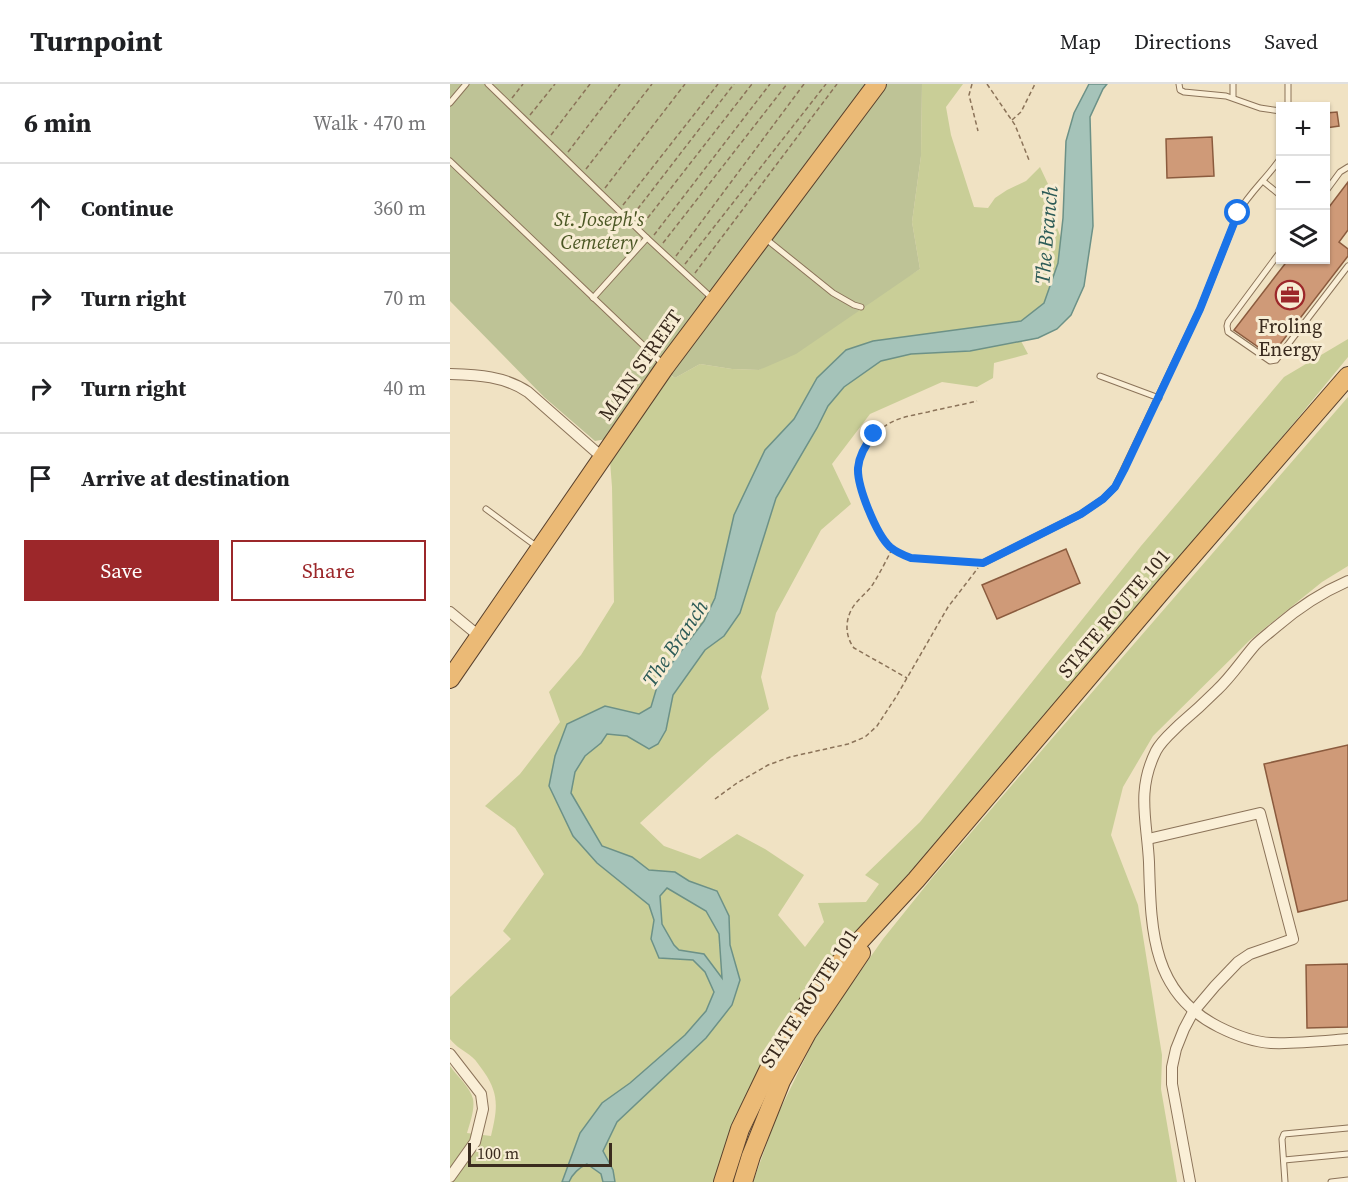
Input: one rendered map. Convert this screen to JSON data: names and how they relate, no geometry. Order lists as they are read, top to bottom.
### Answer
{
  "streets": {
    "highway": ["MAIN STREET", "STATE ROUTE 101"]
  },
  "water": ["The Branch"],
  "parks": ["St. Joseph's Cemetery"],
  "places": {
    "office": ["Froling Energy"]
  },
  "scale_bar": "100 m",
  "page": {
    "header": "Turnpoint",
    "nav": ["Map", "Directions", "Saved"],
    "heading": ["6 min", "Walk · 470 m"],
    "map_buttons": ["+", "−"],
    "list": [
      ["Continue", "360 m"],
      ["Turn right", "70 m"],
      ["Turn right", "40 m"],
      "Arrive at destination"
    ],
    "buttons": ["Save", "Share"],
    "scale": "100 m"
  }
}
